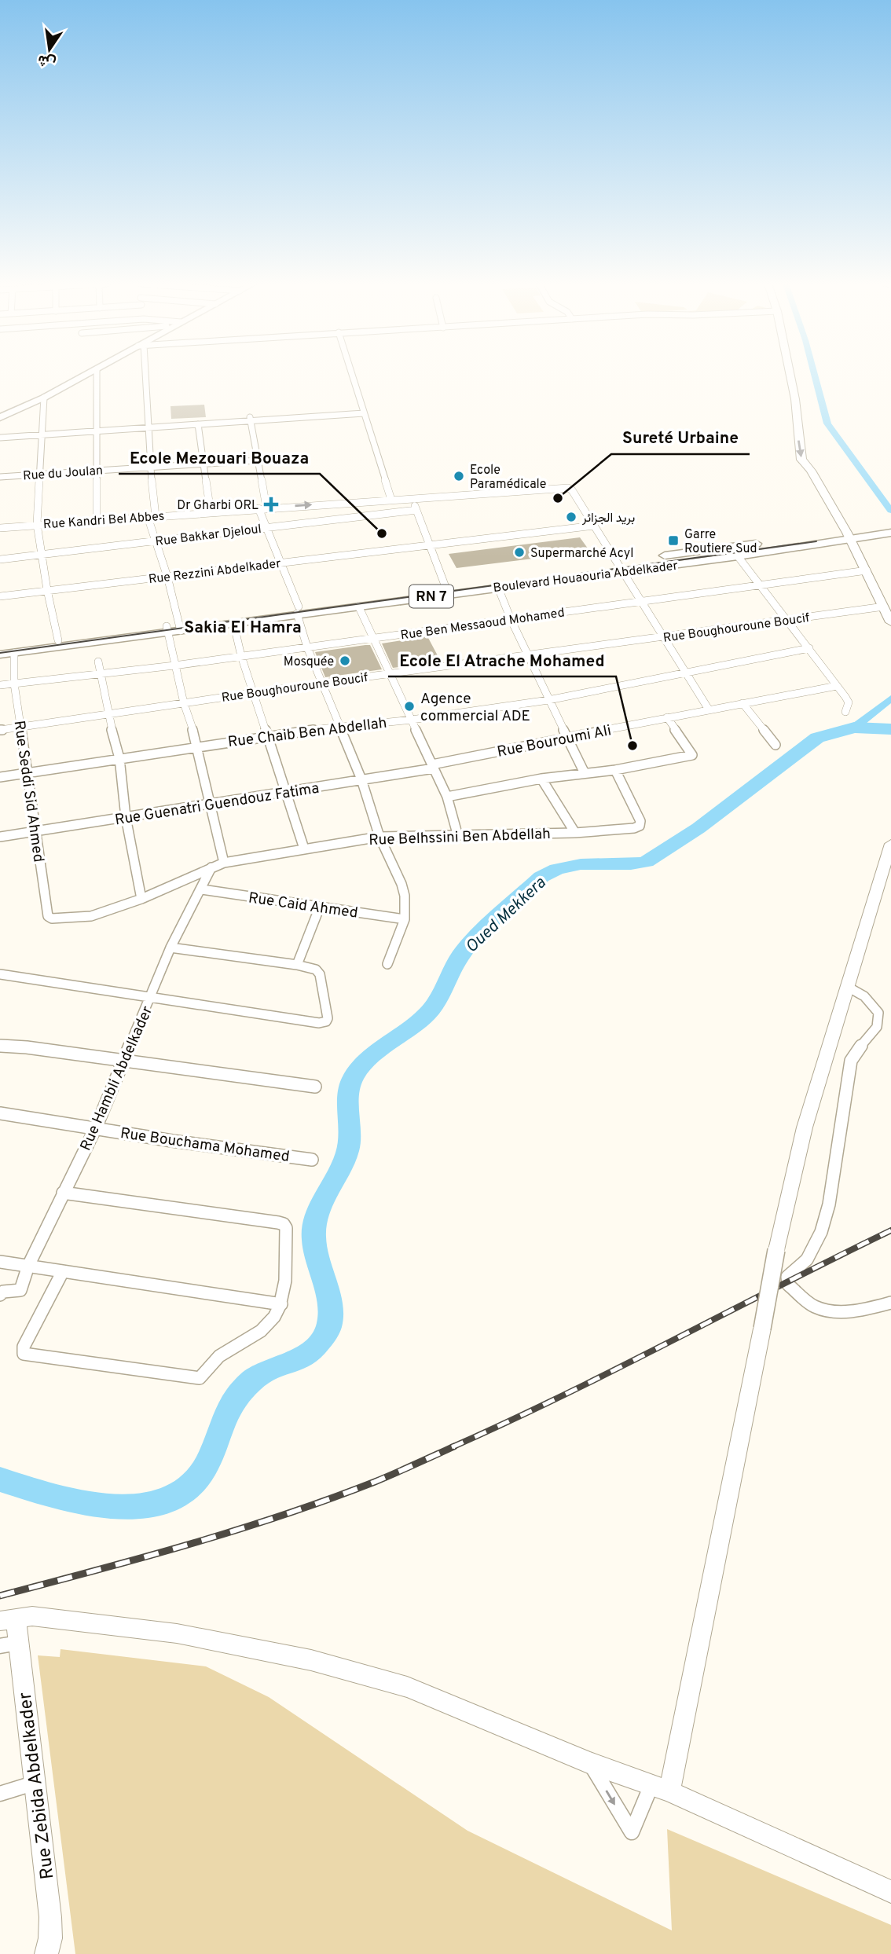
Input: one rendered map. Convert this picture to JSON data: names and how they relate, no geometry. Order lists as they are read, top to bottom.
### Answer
{
  "streets": {
    "main road": ["Boulevard Houaouria Abdelkader", "RN 7", "Rue Zebida Abdelkader"],
    "street": [
      "Rue du Joulan",
      "Rue Kandri Bel Abbes",
      "Rue Bakkar Djeloul",
      "Rue Rezzini Abdelkader",
      "Rue Ben Messaoud Mohamed",
      "Rue Boughouroune Boucif",
      "Rue Chaib Ben Abdellah",
      "Rue Bouroumi Ali",
      "Rue Seddi Sid Ahmed",
      "Rue Guenatri Guendouz Fatima",
      "Rue Belhssini Ben Abdellah",
      "Rue Caid Ahmed",
      "Rue Hambli Abdelkader",
      "Rue Bouchama Mohamed"
    ]
  },
  "crossings": [
    ["Rue Kandri Bel Abbes", "Boulevard Houaouria Abdelkader"],
    ["Boulevard Houaouria Abdelkader", "Rue Seddi Sid Ahmed"],
    ["Rue Ben Messaoud Mohamed", "Rue Seddi Sid Ahmed"],
    ["Rue Boughouroune Boucif", "Rue Seddi Sid Ahmed"],
    ["Rue Chaib Ben Abdellah", "Rue Seddi Sid Ahmed"],
    ["Rue Bouroumi Ali", "Rue Guenatri Guendouz Fatima"],
    ["Rue Seddi Sid Ahmed", "Rue Guenatri Guendouz Fatima"],
    ["Rue Seddi Sid Ahmed", "Rue Belhssini Ben Abdellah"],
    ["Rue Belhssini Ben Abdellah", "Rue Hambli Abdelkader"],
    ["Rue Caid Ahmed", "Rue Hambli Abdelkader"],
    ["Rue Hambli Abdelkader", "Rue Bouchama Mohamed"]
  ],
  "districts": ["Sakia El Hamra"],
  "water": ["Oued Mekkera"],
  "places": {
    "other": [
      "Ecole Paramédicale",
      "Sureté Urbaine",
      "بريد الجزائر",
      "Ecole Mezouari Bouaza",
      "Supermarché Acyl",
      "Mosquée",
      "Agence commercial ADE",
      "Ecole El Atrache Mohamed"
    ],
    "health": ["Dr Gharbi ORL"],
    "transit": ["Garre Routiere Sud"]
  },
  "north": "bottom"
}
